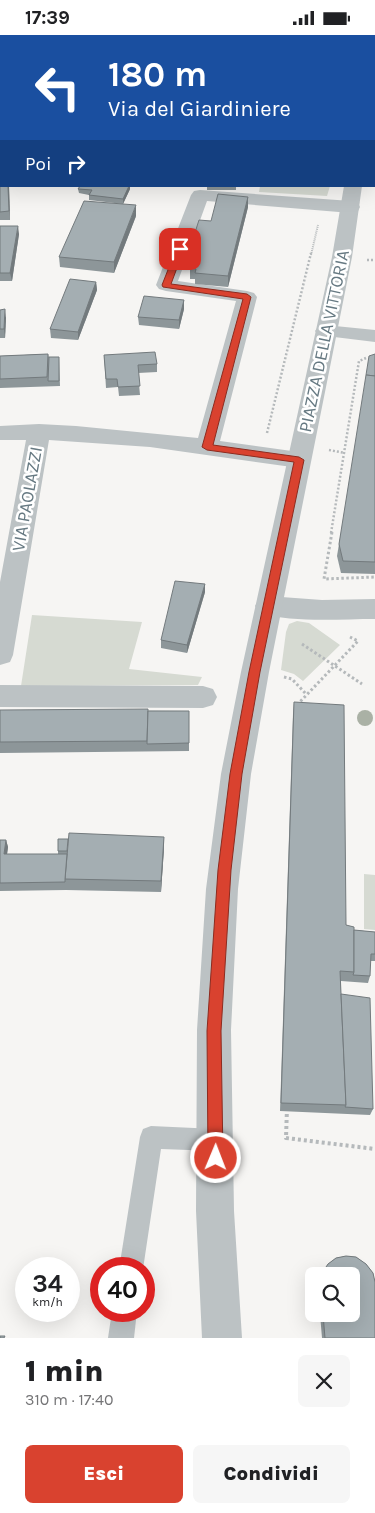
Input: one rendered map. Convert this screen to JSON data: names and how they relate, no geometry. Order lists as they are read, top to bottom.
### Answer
{
  "streets": {
    "street": ["PIAZZA DELLA VITTORIA", "VIA PAOLAZZI"]
  },
  "page": {
    "status": "17:39",
    "turn": ["180 m", "Via del Giardiniere"],
    "then": "Poi",
    "speed": "34 km/h",
    "limit": "40",
    "heading": ["1 min", "310 m · 17:40"],
    "buttons": ["Esci", "Condividi"]
  }
}
